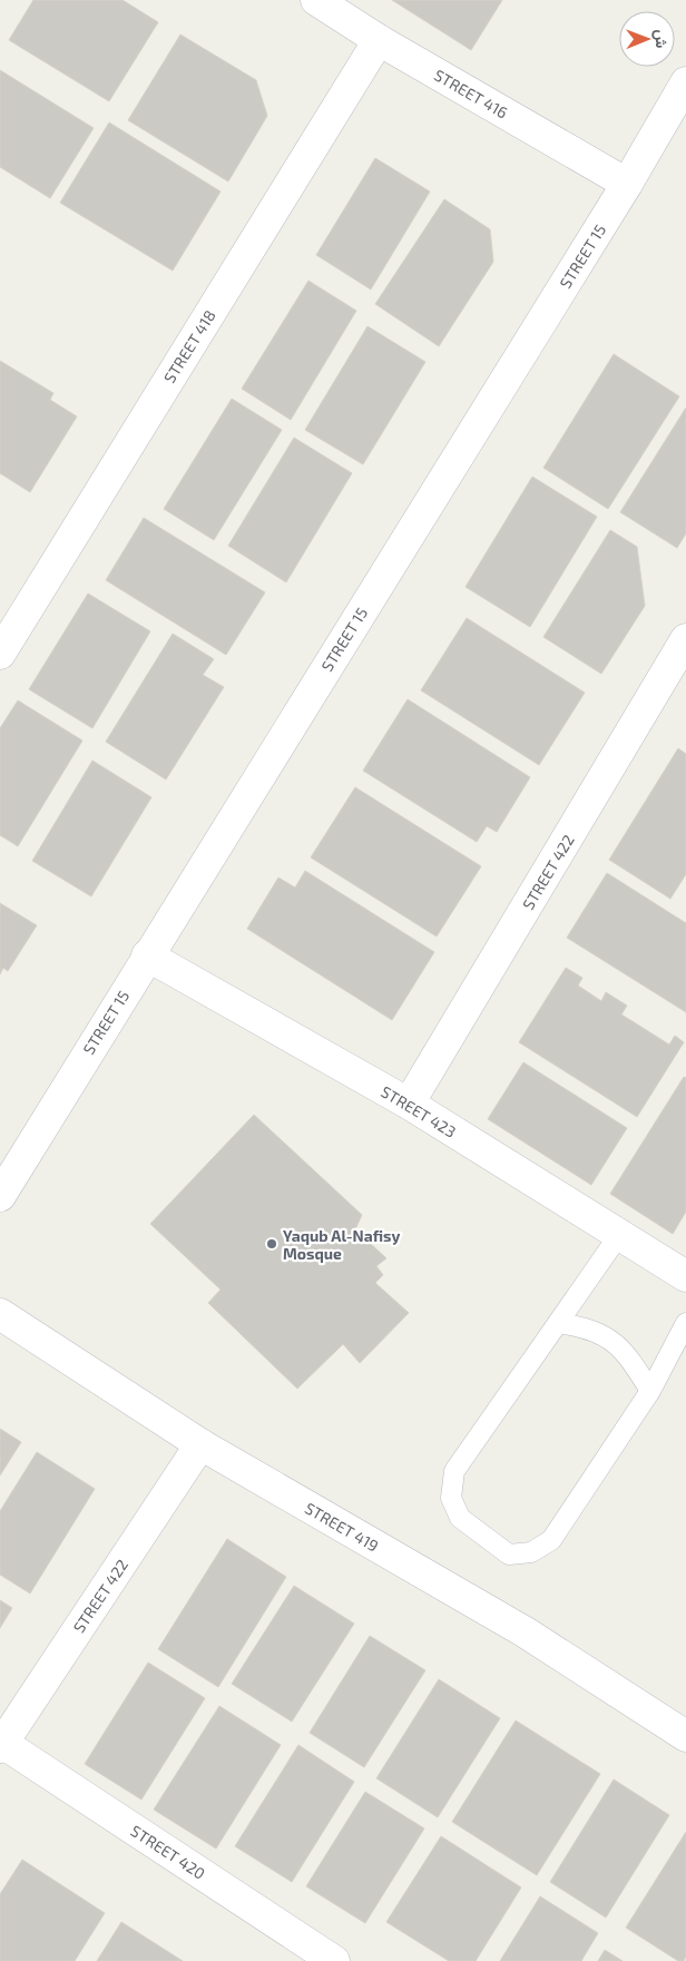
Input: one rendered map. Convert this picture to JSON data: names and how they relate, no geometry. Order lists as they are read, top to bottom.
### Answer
{
  "streets": {
    "street": [
      "STREET 416",
      "STREET 15",
      "STREET 418",
      "STREET 422",
      "STREET 423",
      "STREET 419",
      "STREET 420"
    ]
  },
  "crossings": [
    ["STREET 416", "STREET 15"],
    ["STREET 416", "STREET 418"],
    ["STREET 15", "STREET 423"],
    ["STREET 422", "STREET 423"],
    ["STREET 422", "STREET 419"],
    ["STREET 422", "STREET 420"]
  ],
  "places": ["Yaqub Al-Nafisy Mosque"],
  "north": "right"
}
